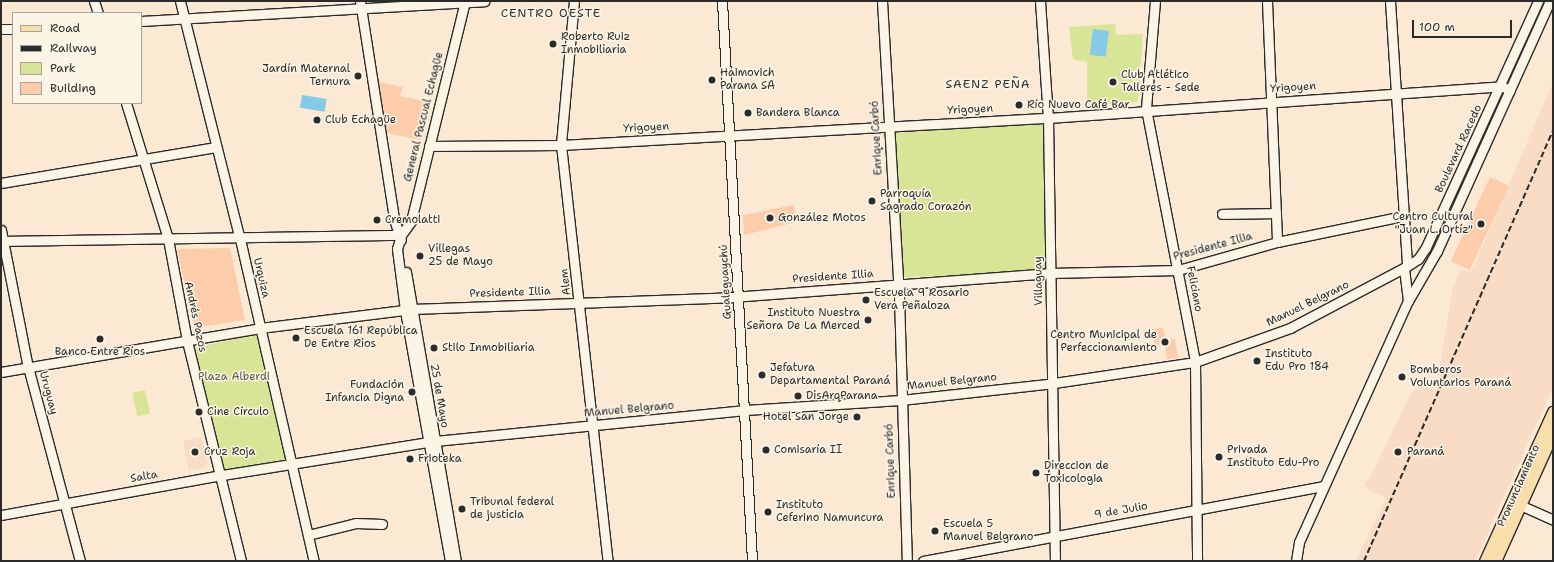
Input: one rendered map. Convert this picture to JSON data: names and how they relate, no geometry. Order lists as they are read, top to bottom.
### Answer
{
  "streets": {
    "main road": ["Pronunciamiento"],
    "street": [
      "Yrigoyen",
      "General Pascual Echagüe",
      "Enrique Carbó",
      "Boulevard Racedo",
      "Presidente Illia",
      "Urquiza",
      "Villaguay",
      "Alem",
      "Gualeguaychú",
      "Feliciano",
      "Manuel Belgrano",
      "Andrés Pazos",
      "Uruguay",
      "25 de Mayo",
      "Salta",
      "9 de Julio"
    ]
  },
  "crossings": [
    ["Yrigoyen", "General Pascual Echagüe"],
    ["Yrigoyen", "Enrique Carbó"],
    ["Yrigoyen", "Boulevard Racedo"],
    ["Yrigoyen", "Villaguay"],
    ["Yrigoyen", "Alem"],
    ["Yrigoyen", "Gualeguaychú"],
    ["Yrigoyen", "Feliciano"],
    ["General Pascual Echagüe", "25 de Mayo"],
    ["Enrique Carbó", "Presidente Illia"],
    ["Enrique Carbó", "Manuel Belgrano"],
    ["Boulevard Racedo", "Manuel Belgrano"],
    ["Boulevard Racedo", "9 de Julio"],
    ["Presidente Illia", "Urquiza"],
    ["Presidente Illia", "Villaguay"],
    ["Presidente Illia", "Alem"],
    ["Presidente Illia", "Gualeguaychú"],
    ["Presidente Illia", "Feliciano"],
    ["Presidente Illia", "Andrés Pazos"],
    ["Presidente Illia", "Uruguay"],
    ["Presidente Illia", "25 de Mayo"],
    ["Urquiza", "Manuel Belgrano"],
    ["Urquiza", "Salta"],
    ["Villaguay", "Manuel Belgrano"],
    ["Villaguay", "9 de Julio"],
    ["Alem", "Manuel Belgrano"],
    ["Gualeguaychú", "Manuel Belgrano"],
    ["Feliciano", "Manuel Belgrano"],
    ["Feliciano", "9 de Julio"],
    ["Manuel Belgrano", "25 de Mayo"],
    ["Manuel Belgrano", "Salta"],
    ["Andrés Pazos", "Salta"],
    ["Uruguay", "Salta"]
  ],
  "districts": ["CENTRO OESTE", "SAENZ PEÑA"],
  "parks": ["Plaza Alberdi"],
  "places": [
    "Roberto Ruiz Inmobiliaria",
    "Jardín Maternal Ternura",
    "Haimovich Parana SA",
    "Club Atlético Talleres - Sede",
    "Río Nuevo Café Bar",
    "Bandera Blanca",
    "Club Echagüe",
    "Parroquía Sagrado Corazón",
    "González Motos",
    "Cremolatti",
    "Centro Cultural \"Juan L. Ortíz\"",
    "Villegas 25 de Mayo",
    "Escuela 9 Rosario Vera Peñaloza",
    "Instituto Nuestra Señora De La Merced",
    "Escuela 161 República De Entre Rios",
    "Banco Entre Ríos",
    "Centro Municipal de Perfeccionamiento",
    "Stilo Inmobiliaria",
    "Instituto Edu Pro 184",
    "Jefatura Departamental Paraná",
    "Bomberos Voluntarios Paraná",
    "Fundación Infancia Digna",
    "DisArqParana",
    "Cine Círculo",
    "Hotel San Jorge",
    "Comisaría II",
    "Cruz Roja",
    "Paraná",
    "Privada Instituto Edu-Pro",
    "Frioteka",
    "Direccion de Toxicologia",
    "Tribunal federal de justicia",
    "Instituto Ceferino Namuncura",
    "Escuela 5 Manuel Belgrano"
  ],
  "legend": [
    "Road",
    "Railway",
    "Park",
    "Building"
  ],
  "scale_bar": "100 m"
}
